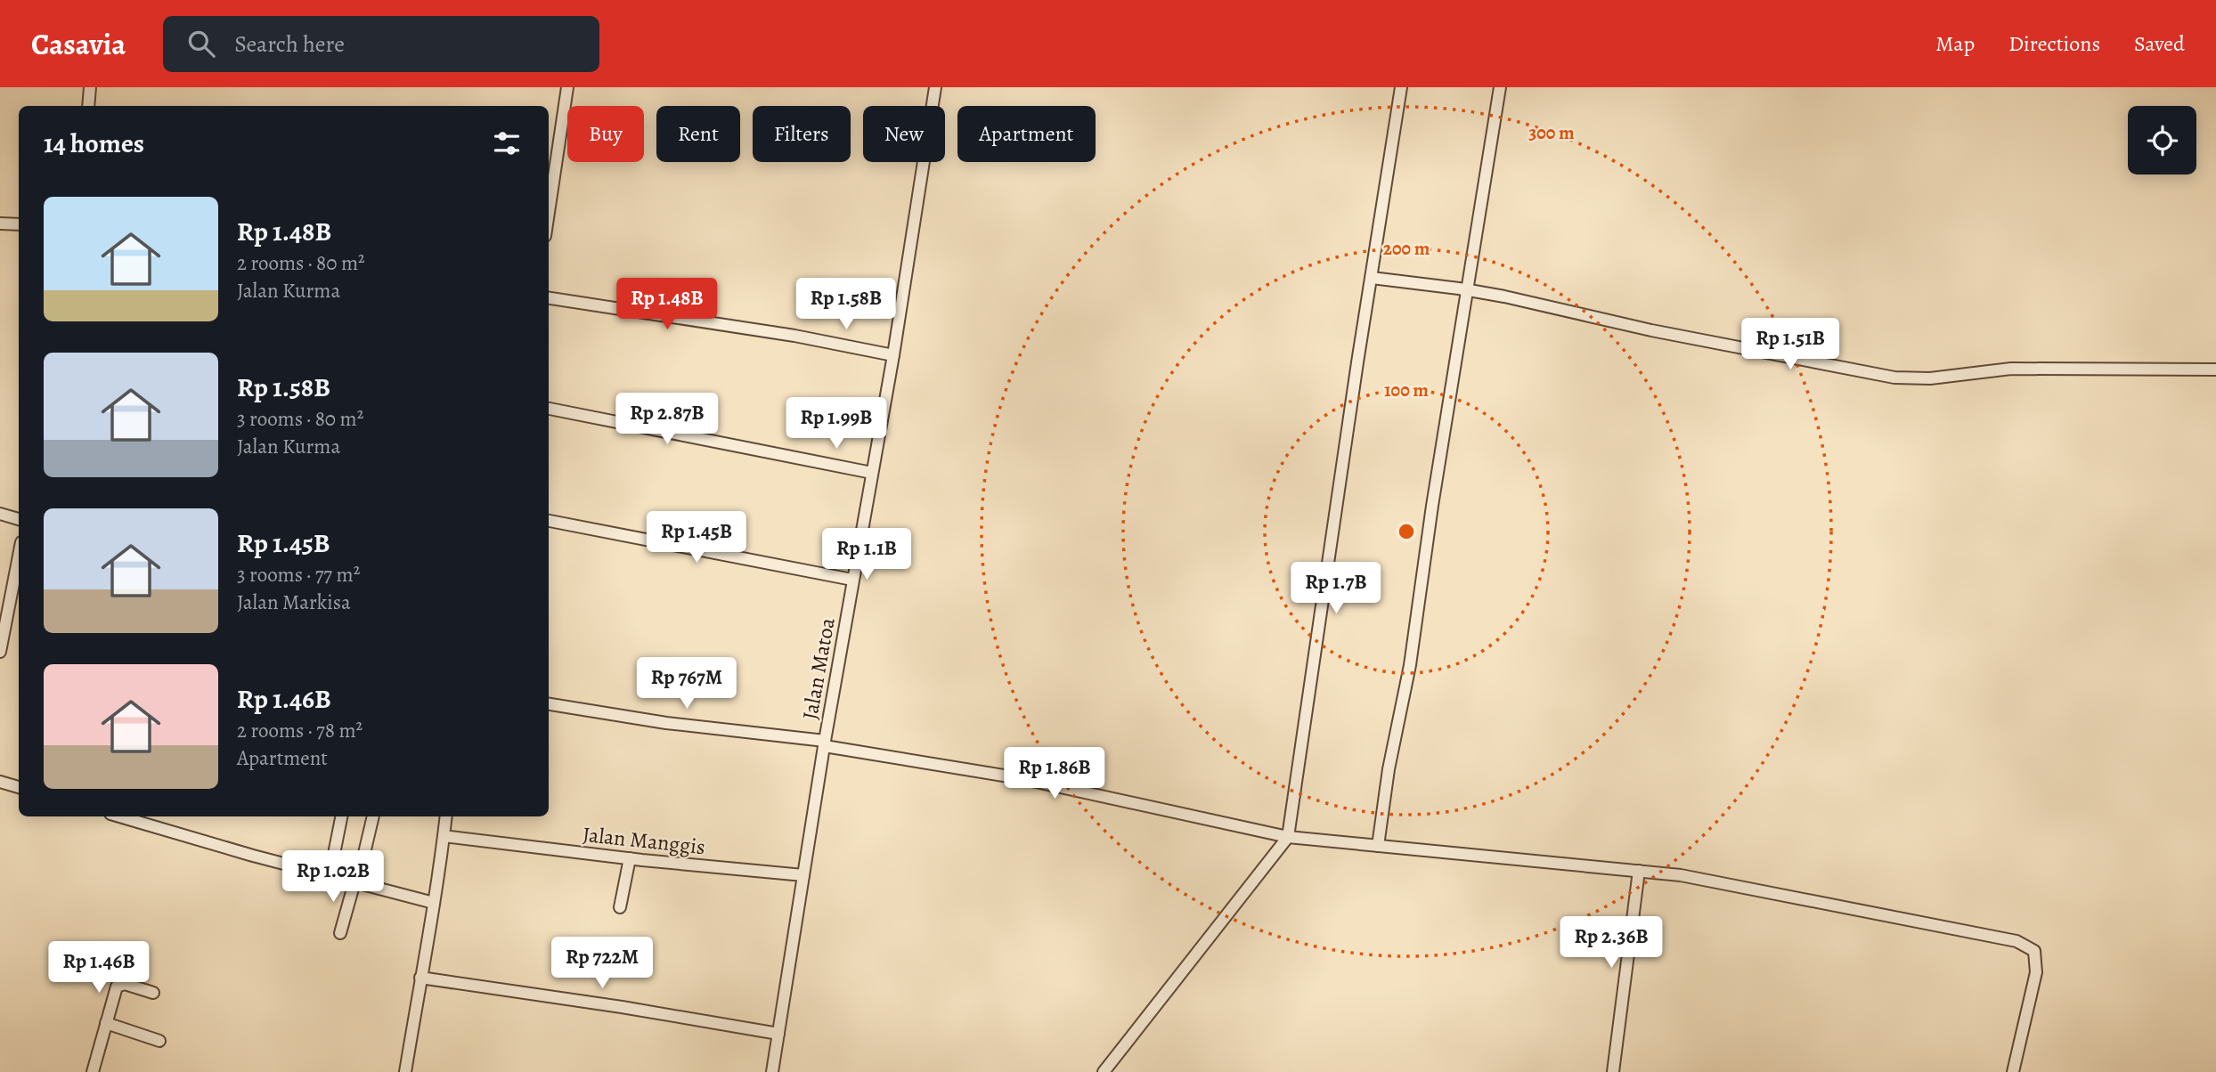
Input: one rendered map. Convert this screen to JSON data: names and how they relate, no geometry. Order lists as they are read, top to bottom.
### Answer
{
  "streets": {
    "street": ["Jalan Matoa", "Jalan Manggis"]
  },
  "crossings": [
    ["Jalan Matoa", "Jalan Manggis"]
  ],
  "page": {
    "header": "Casavia",
    "search": "Search here",
    "nav": ["Map", "Directions", "Saved"],
    "chip": [
      "Buy",
      "Rent",
      "Filters",
      "New",
      "Apartment"
    ],
    "heading": "14 homes",
    "list": [
      {
        "name": "Rp 1.48B",
        "note": "2 rooms · 80 m² · Jalan Kurma"
      },
      {
        "name": "Rp 1.58B",
        "note": "3 rooms · 80 m² · Jalan Kurma"
      },
      {
        "name": "Rp 1.45B",
        "note": "3 rooms · 77 m² · Jalan Markisa"
      },
      {
        "name": "Rp 1.46B",
        "note": "2 rooms · 78 m² · Apartment"
      }
    ],
    "price": [
      "Rp 1.48B",
      "Rp 1.58B",
      "Rp 1.51B",
      "Rp 2.87B",
      "Rp 1.99B",
      "Rp 1.45B",
      "Rp 1.1B",
      "Rp 1.7B",
      "Rp 767M",
      "Rp 1.86B",
      "Rp 1.02B",
      "Rp 2.36B",
      "Rp 722M",
      "Rp 1.46B"
    ]
  },
  "rings": ["300 m", "200 m", "100 m"]
}
